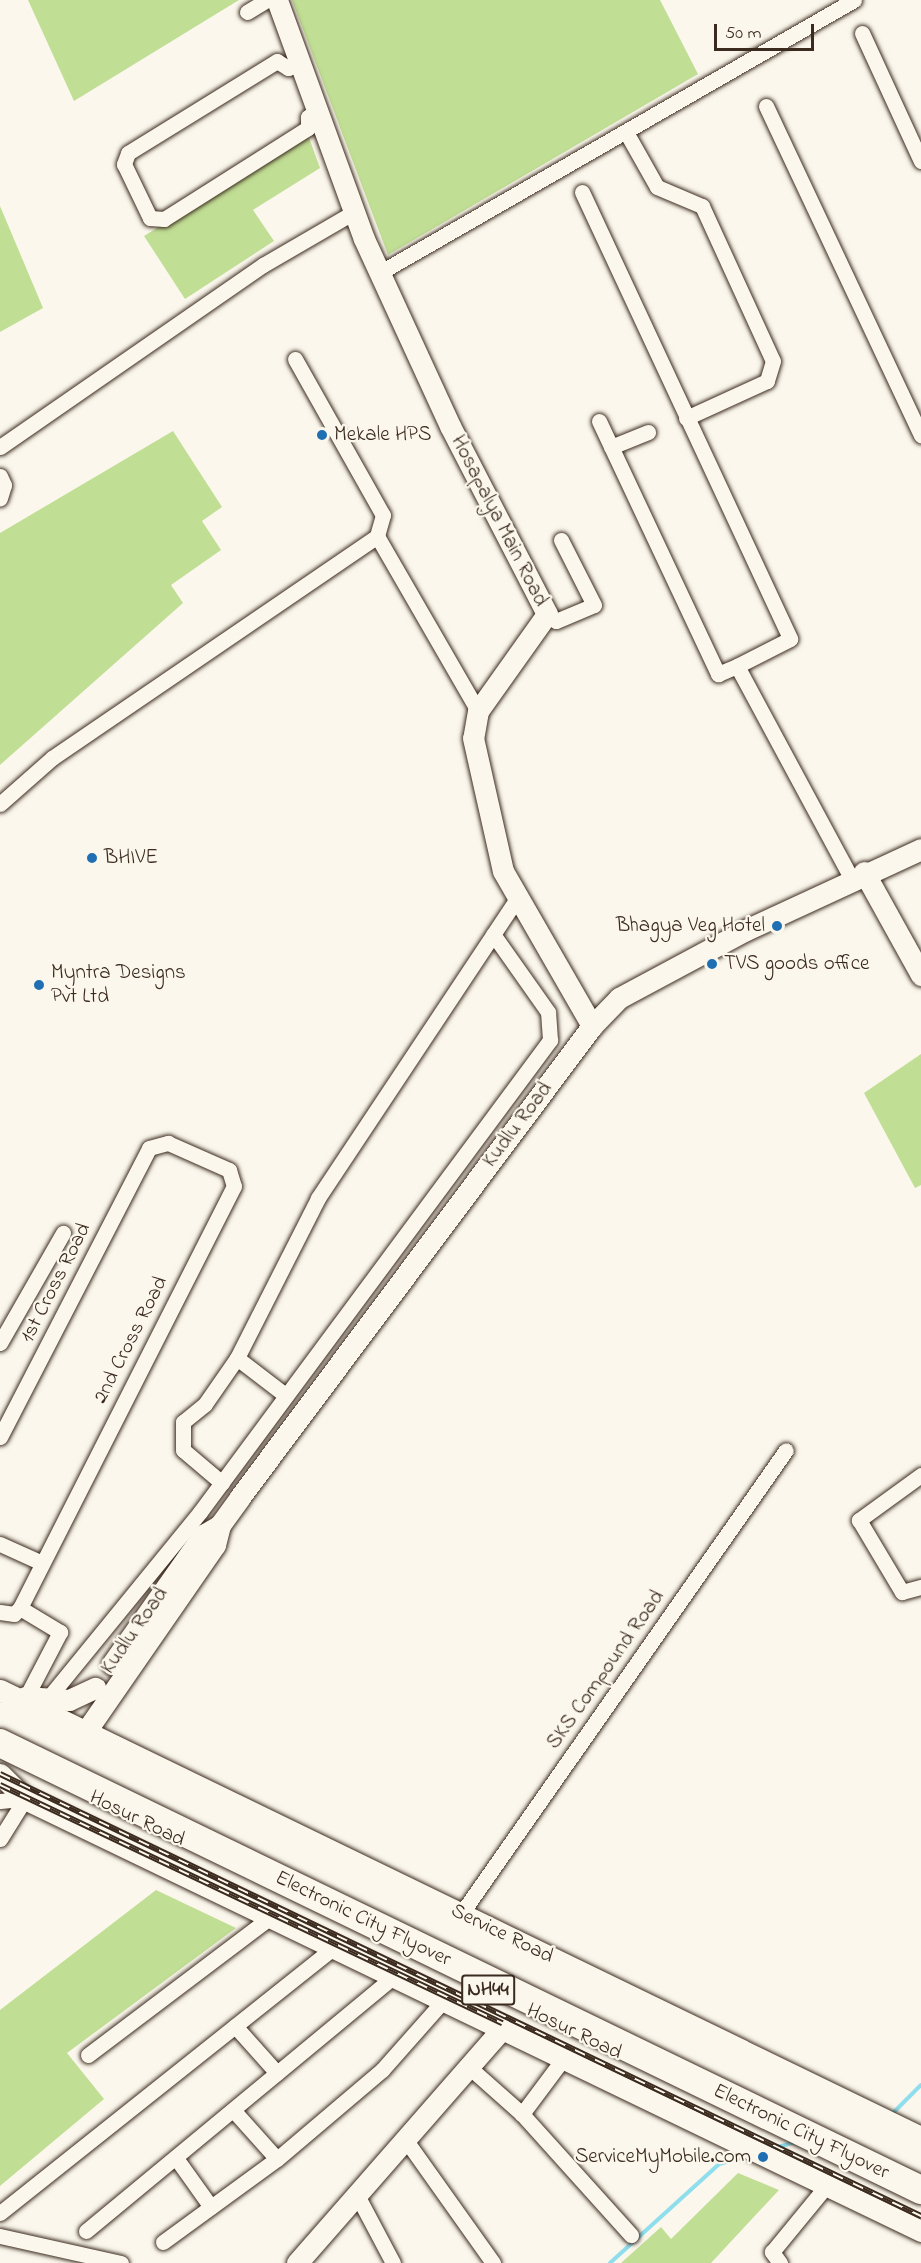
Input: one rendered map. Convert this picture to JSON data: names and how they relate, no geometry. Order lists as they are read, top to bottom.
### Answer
{
  "streets": {
    "highway": ["Hosur Road", "Electronic City Flyover", "NH44"],
    "street": [
      "Hosapalya Main Road",
      "Kudlu Road",
      "1st Cross Road",
      "2nd Cross Road",
      "SKS Compound Road",
      "Service Road"
    ]
  },
  "crossings": [
    ["Hosapalya Main Road", "Kudlu Road"],
    ["Kudlu Road", "Hosur Road"],
    ["1st Cross Road", "2nd Cross Road"],
    ["SKS Compound Road", "Service Road"],
    ["Hosur Road", "Service Road"]
  ],
  "places": [
    "Mekale HPS",
    "BHIVE",
    "Bhagya Veg Hotel",
    "TVS goods office",
    "Myntra Designs Pvt Ltd",
    "ServiceMyMobile.com"
  ],
  "scale_bar": "50 m"
}
